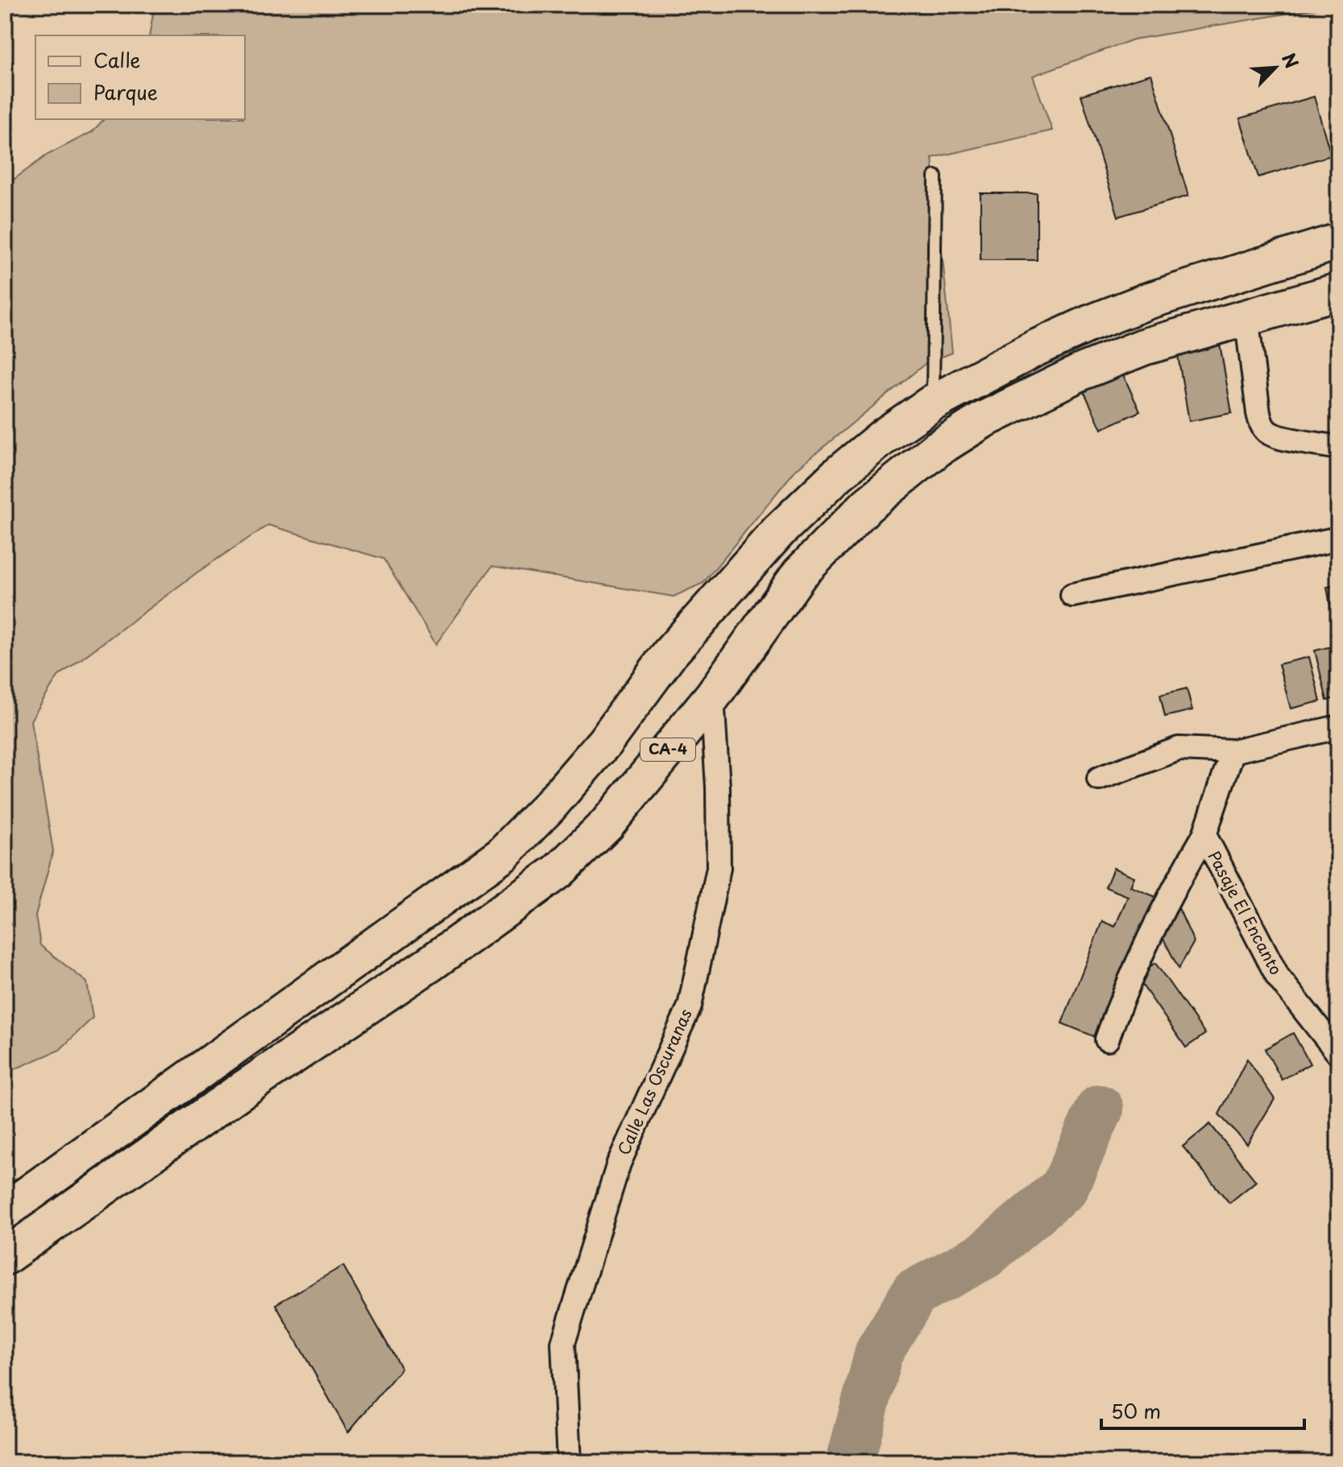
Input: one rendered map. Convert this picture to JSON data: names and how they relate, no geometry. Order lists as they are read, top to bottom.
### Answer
{
  "streets": {
    "highway": ["CA-4"],
    "street": ["Pasaje El Encanto", "Calle Las Oscuranas"]
  },
  "crossings": [
    ["CA-4", "Calle Las Oscuranas"]
  ],
  "legend": ["Calle", "Parque"],
  "scale_bar": "50 m",
  "north": "top right"
}
